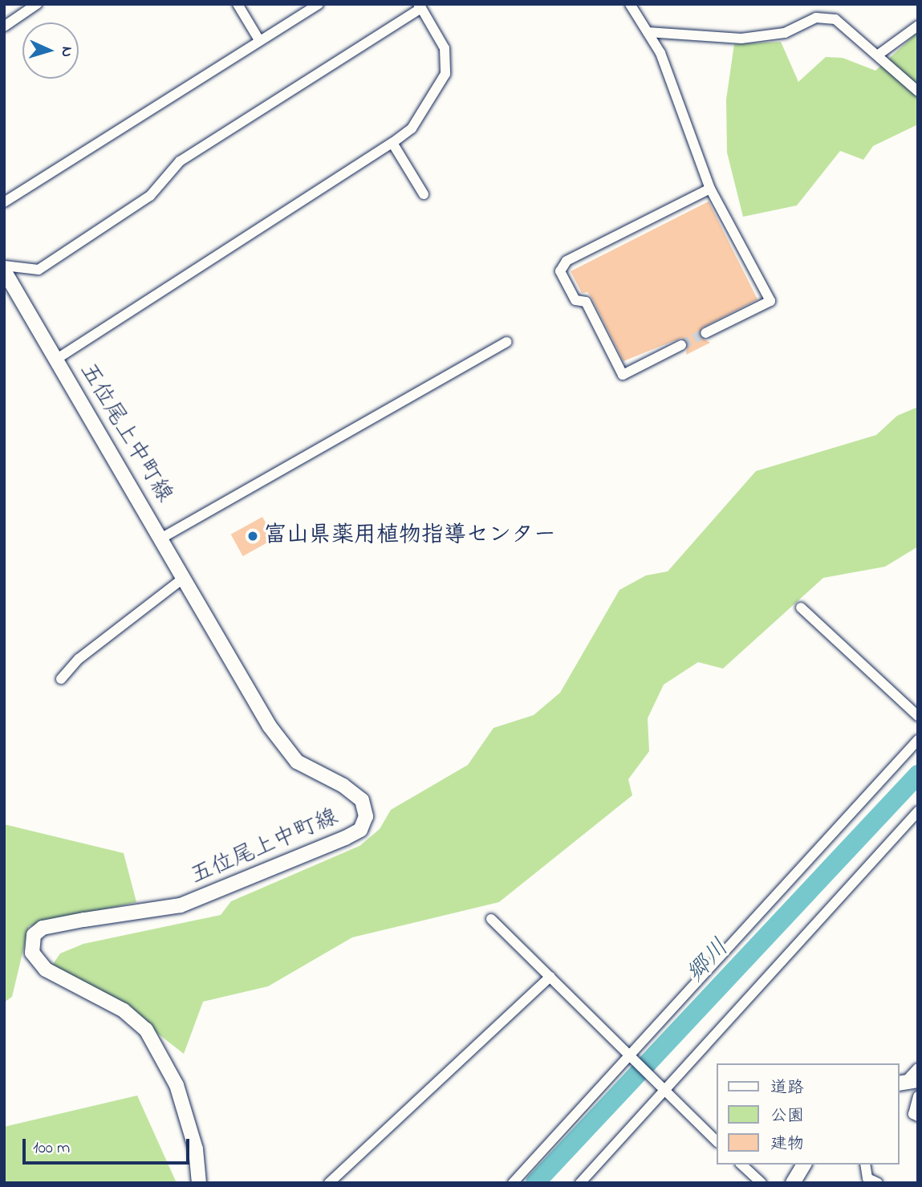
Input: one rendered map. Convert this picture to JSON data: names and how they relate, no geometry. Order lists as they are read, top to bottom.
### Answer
{
  "streets": {
    "main road": ["五位尾上中町線"]
  },
  "water": ["郷川"],
  "places": ["富山県薬用植物指導センター"],
  "legend": ["道路", "公園", "建物"],
  "scale_bar": "100 m",
  "north": "right"
}
